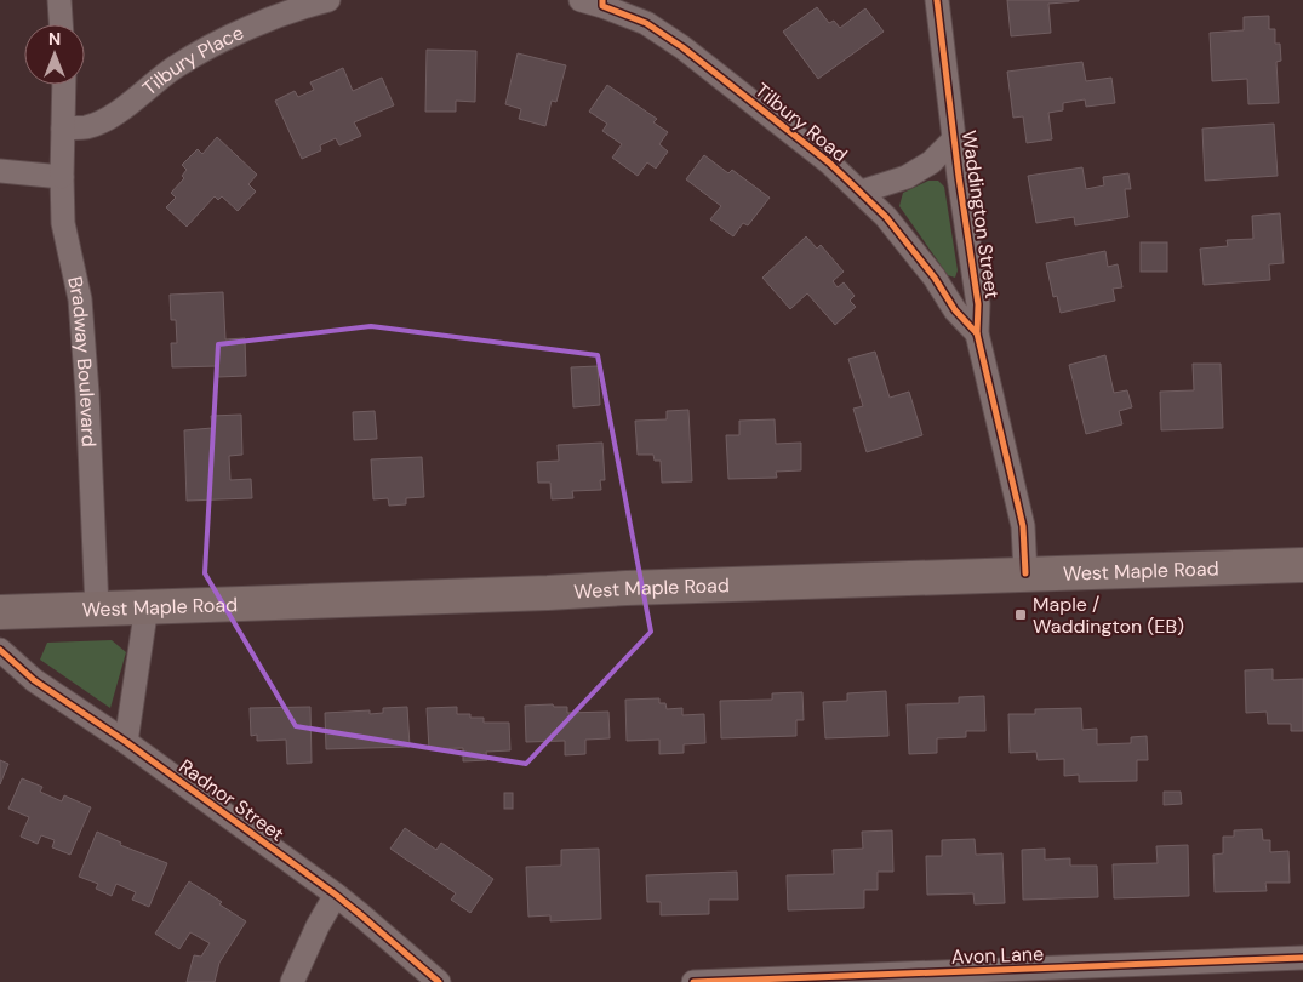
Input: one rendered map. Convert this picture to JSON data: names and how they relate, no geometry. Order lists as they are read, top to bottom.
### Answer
{
  "streets": {
    "main road": ["West Maple Road"],
    "street": [
      "Tilbury Place",
      "Tilbury Road",
      "Waddington Street",
      "Bradway Boulevard",
      "Radnor Street",
      "Avon Lane"
    ]
  },
  "crossings": [
    ["Tilbury Place", "Bradway Boulevard"],
    ["Tilbury Road", "Waddington Street"],
    ["Waddington Street", "West Maple Road"],
    ["Bradway Boulevard", "West Maple Road"]
  ],
  "places": {
    "transit": ["Maple / Waddington (EB)"]
  },
  "north": "top"
}
